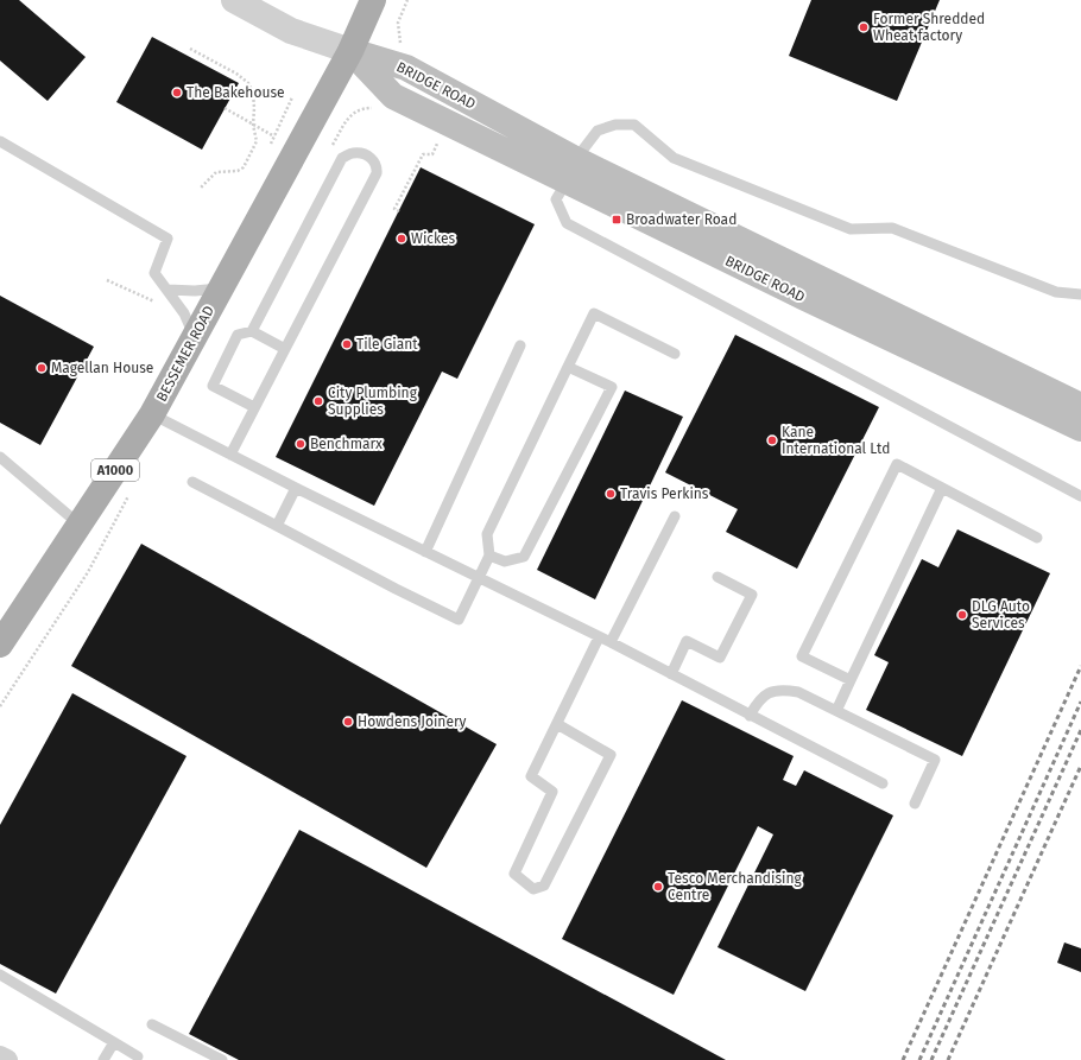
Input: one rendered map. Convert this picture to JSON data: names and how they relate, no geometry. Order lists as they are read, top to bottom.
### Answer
{
  "streets": {
    "main road": ["BRIDGE ROAD", "BESSEMER ROAD", "A1000"]
  },
  "crossings": [
    ["BRIDGE ROAD", "BESSEMER ROAD"],
    ["BRIDGE ROAD", "A1000"],
    ["BESSEMER ROAD", "A1000"]
  ],
  "places": {
    "other": [
      "Former Shredded Wheat factory",
      "The Bakehouse",
      "Wickes",
      "Tile Giant",
      "Magellan House",
      "City Plumbing Supplies",
      "Kane International Ltd",
      "Benchmarx",
      "Travis Perkins",
      "DLG Auto Services",
      "Howdens Joinery",
      "Tesco Merchandising Centre"
    ],
    "transit": ["Broadwater Road"]
  }
}
